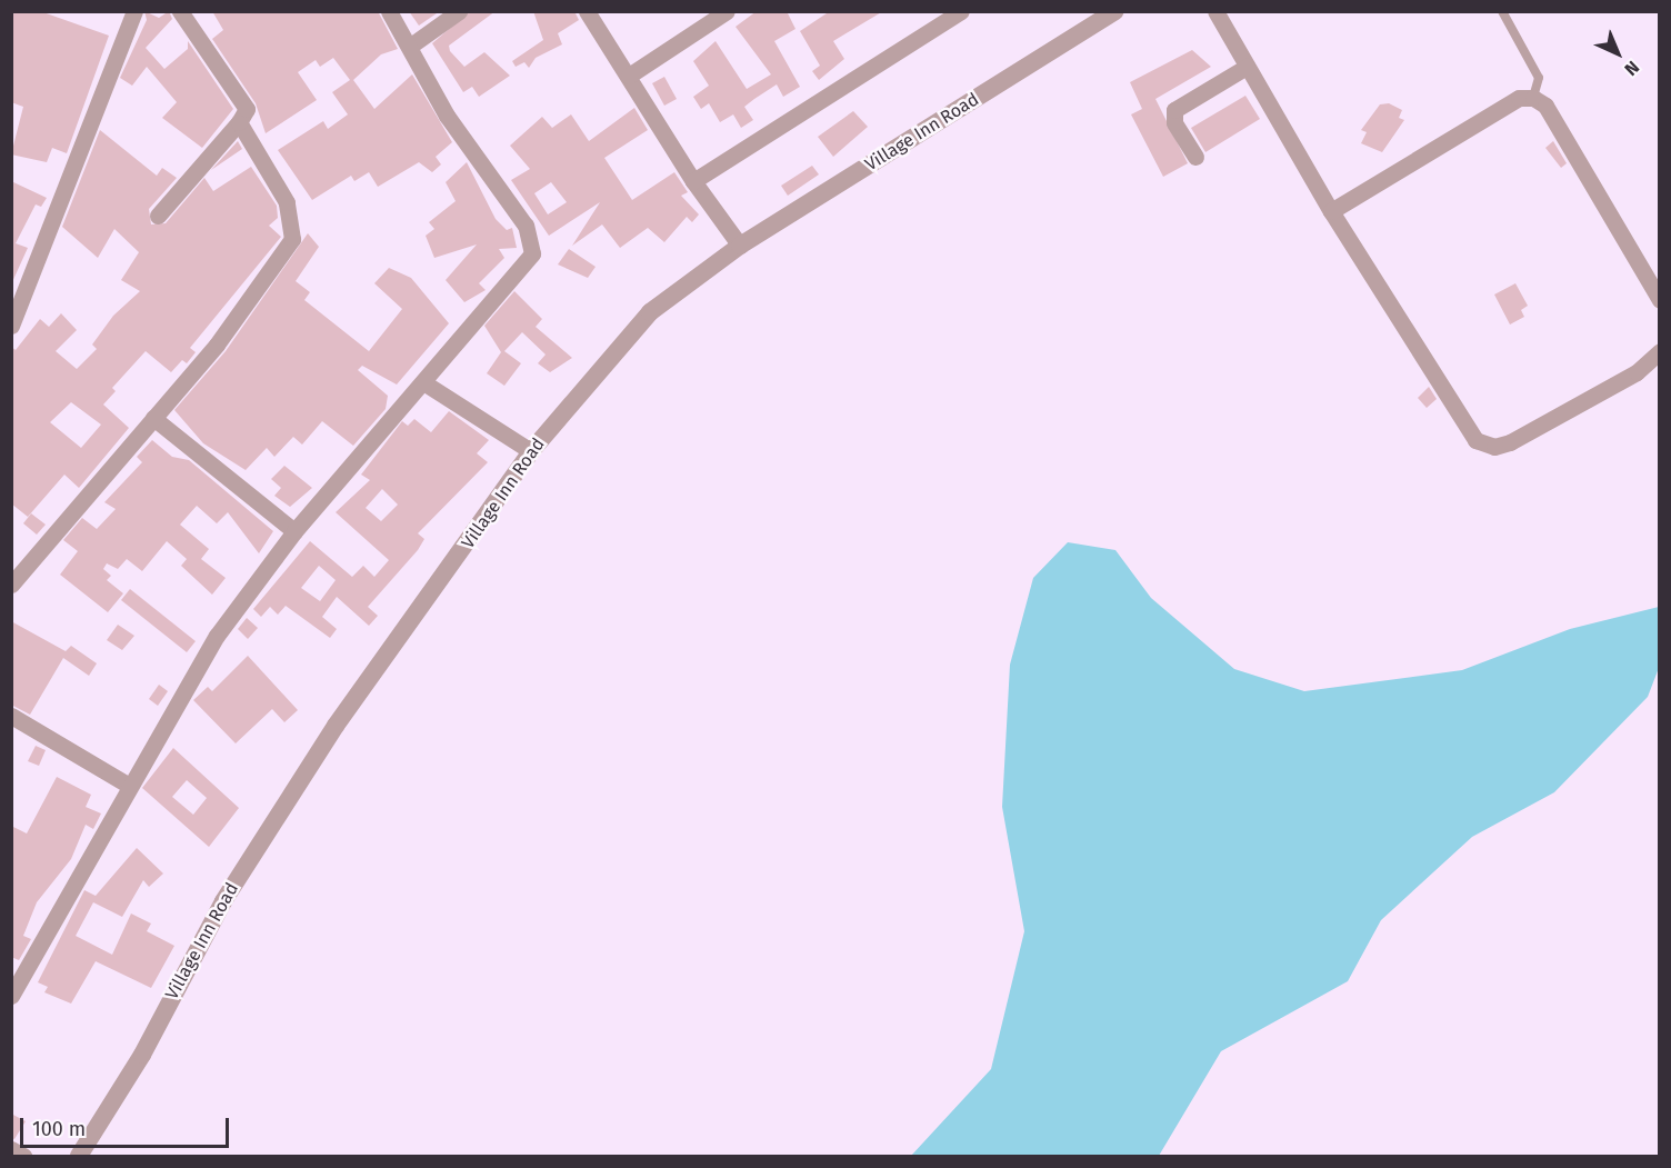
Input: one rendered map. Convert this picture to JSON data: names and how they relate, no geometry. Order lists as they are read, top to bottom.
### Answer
{
  "streets": {
    "street": ["Village Inn Road"]
  },
  "scale_bar": "100 m",
  "north": "bottom right"
}
